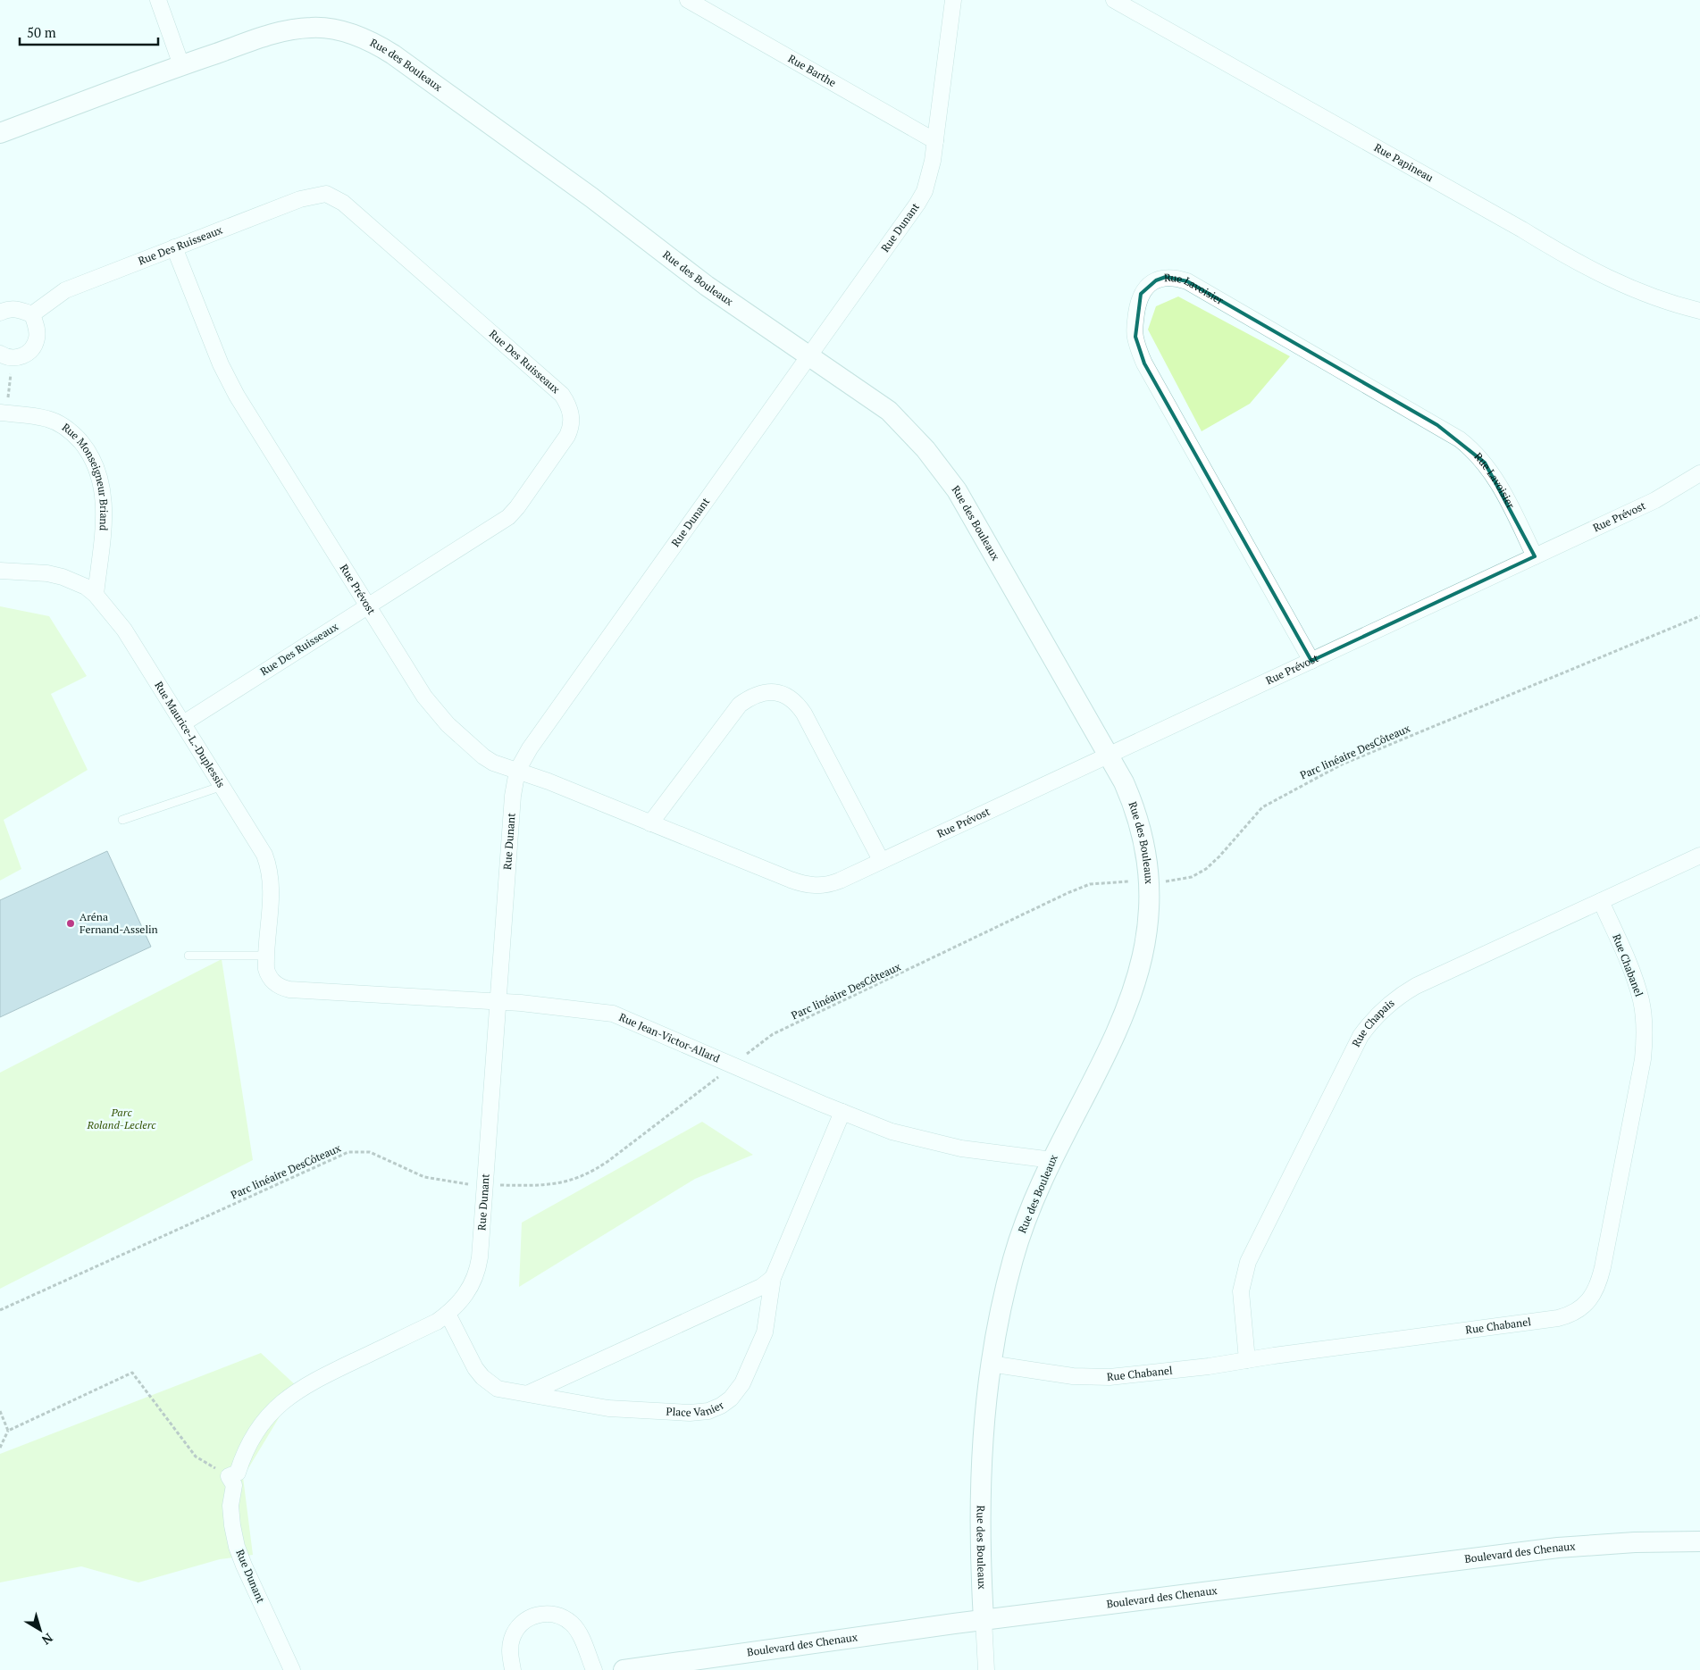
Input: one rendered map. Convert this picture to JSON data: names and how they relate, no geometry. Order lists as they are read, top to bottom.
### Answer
{
  "streets": {
    "street": [
      "Rue des Bouleaux",
      "Rue Barthe",
      "Rue Papineau",
      "Rue Dunant",
      "Rue Des Ruisseaux",
      "Rue Lavoisier",
      "Rue Monseigneur Briand",
      "Rue Prévost",
      "Rue Maurice-L.-Duplessis",
      "Rue Chabanel",
      "Rue Chapais",
      "Rue Jean-Victor-Allard",
      "Place Vanier",
      "Boulevard des Chenaux"
    ],
    "path": ["Parc linéaire DesCôteaux"]
  },
  "crossings": [
    ["Rue des Bouleaux", "Rue Dunant"],
    ["Rue des Bouleaux", "Rue Prévost"],
    ["Rue des Bouleaux", "Parc linéaire DesCôteaux"],
    ["Rue des Bouleaux", "Rue Chabanel"],
    ["Rue des Bouleaux", "Rue Jean-Victor-Allard"],
    ["Rue des Bouleaux", "Boulevard des Chenaux"],
    ["Rue Barthe", "Rue Dunant"],
    ["Rue Dunant", "Rue Prévost"],
    ["Rue Dunant", "Parc linéaire DesCôteaux"],
    ["Rue Dunant", "Rue Jean-Victor-Allard"],
    ["Rue Dunant", "Place Vanier"],
    ["Rue Des Ruisseaux", "Rue Prévost"],
    ["Rue Des Ruisseaux", "Rue Maurice-L.-Duplessis"],
    ["Rue Lavoisier", "Rue Prévost"],
    ["Rue Monseigneur Briand", "Rue Maurice-L.-Duplessis"],
    ["Rue Maurice-L.-Duplessis", "Rue Jean-Victor-Allard"],
    ["Parc linéaire DesCôteaux", "Rue Jean-Victor-Allard"],
    ["Rue Chabanel", "Rue Chapais"],
    ["Rue Jean-Victor-Allard", "Place Vanier"]
  ],
  "parks": ["Parc Roland-Leclerc"],
  "places": ["Aréna Fernand-Asselin"],
  "scale_bar": "50 m",
  "north": "bottom right"
}
